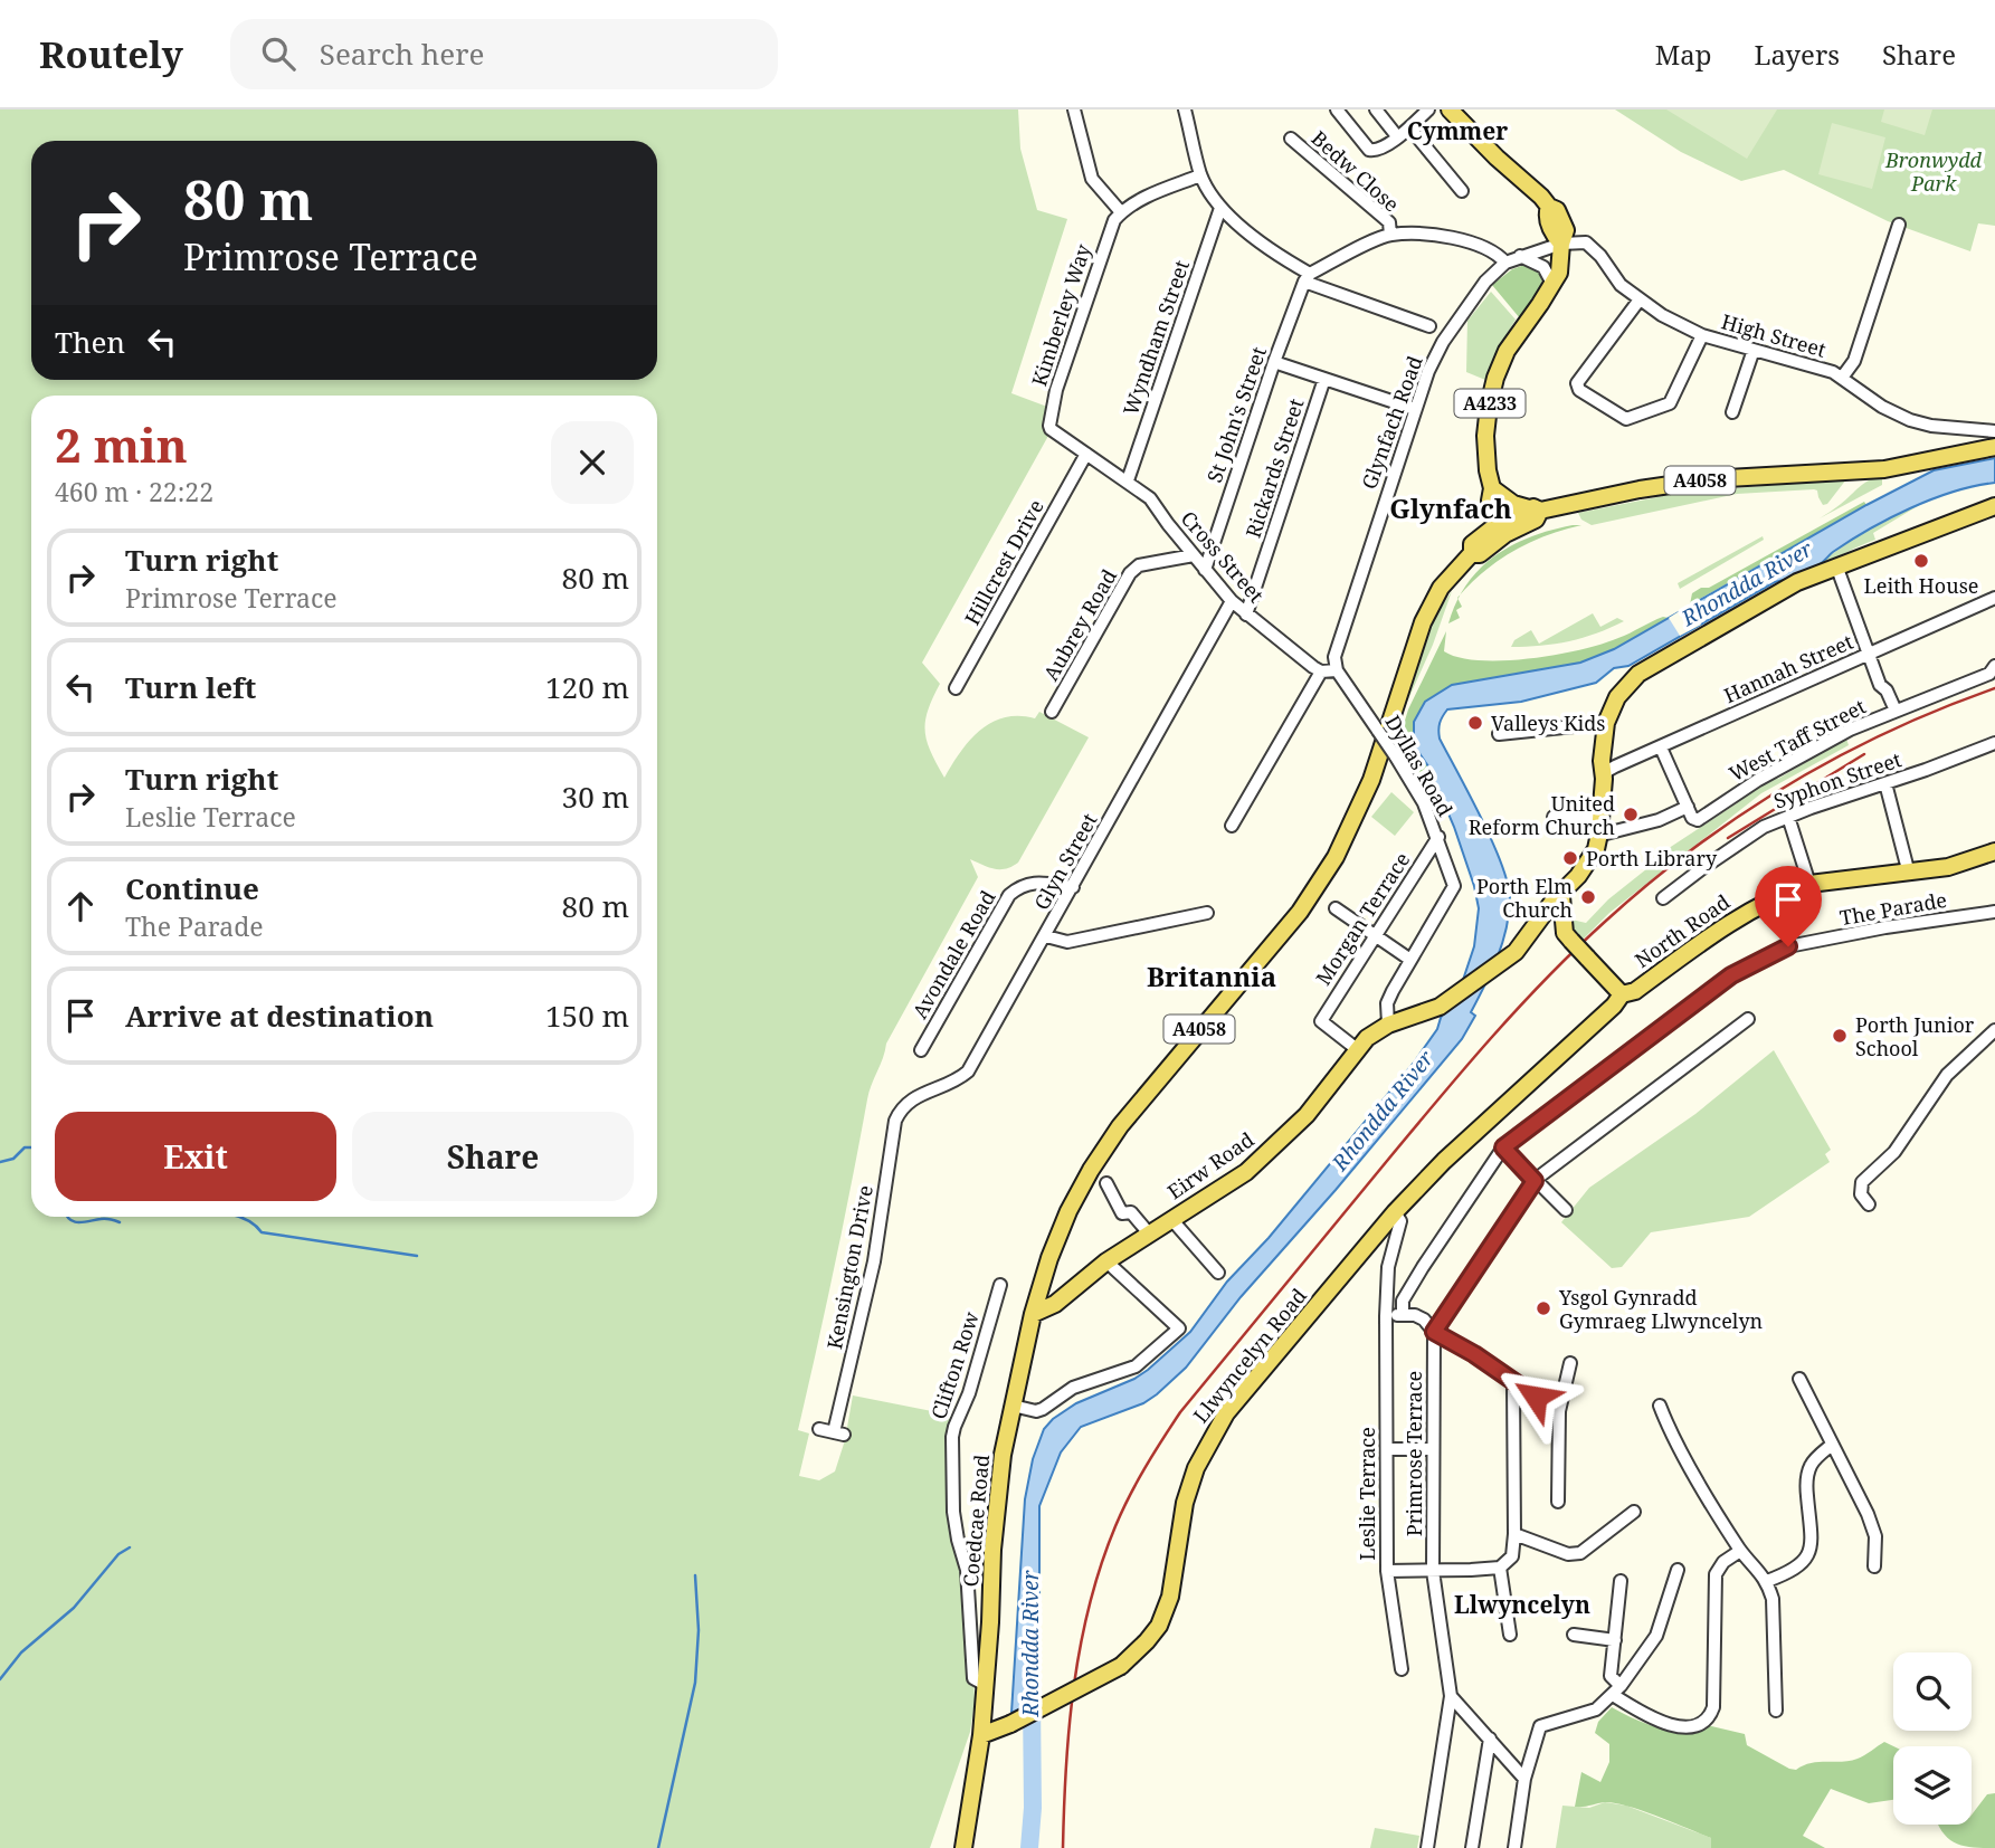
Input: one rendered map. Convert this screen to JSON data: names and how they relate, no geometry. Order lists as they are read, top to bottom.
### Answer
{
  "streets": {
    "main road": [
      "A4233",
      "A4058",
      "North Road",
      "Eirw Road",
      "Llwyncelyn Road",
      "Coedcae Road"
    ],
    "street": [
      "Bedw Close",
      "Kimberley Way",
      "High Street",
      "Wyndham Street",
      "St John's Street",
      "Glynfach Road",
      "Rickards Street",
      "Cross Street",
      "Hillcrest Drive",
      "Aubrey Road",
      "Hannah Street",
      "West Taff Street",
      "Dyllas Road",
      "Syphon Street",
      "Glyn Street",
      "The Parade",
      "Morgan Terrace",
      "Avondale Road",
      "Kensington Drive",
      "Clifton Row",
      "Primrose Terrace",
      "Leslie Terrace"
    ]
  },
  "crossings": [
    ["Kimberley Way", "Wyndham Street"],
    ["Kimberley Way", "Cross Street"],
    ["Kimberley Way", "Hillcrest Drive"],
    ["High Street", "A4233"],
    ["High Street", "Glynfach Road"],
    ["Wyndham Street", "Cross Street"],
    ["A4233", "Glynfach Road"],
    ["A4233", "A4058"],
    ["St John's Street", "Cross Street"],
    ["Glynfach Road", "Dyllas Road"],
    ["Rickards Street", "Cross Street"],
    ["A4058", "Eirw Road"],
    ["A4058", "Llwyncelyn Road"],
    ["A4058", "Coedcae Road"],
    ["Cross Street", "Aubrey Road"],
    ["Cross Street", "Glyn Street"],
    ["Dyllas Road", "Morgan Terrace"],
    ["Glyn Street", "Avondale Road"],
    ["Glyn Street", "Kensington Drive"],
    ["Morgan Terrace", "Eirw Road"],
    ["North Road", "Llwyncelyn Road"],
    ["Eirw Road", "Coedcae Road"],
    ["Llwyncelyn Road", "Leslie Terrace"],
    ["Llwyncelyn Road", "Coedcae Road"],
    ["Clifton Row", "Coedcae Road"]
  ],
  "districts": [
    "Cymmer",
    "Glynfach",
    "Britannia",
    "Llwyncelyn"
  ],
  "water": ["Rhondda River"],
  "parks": ["Bronwydd Park"],
  "places": [
    "Leith House",
    "Valleys Kids",
    "United Reform Church",
    "Porth Library",
    "Porth Elm Church",
    "Porth Junior School",
    "Ysgol Gynradd Gymraeg Llwyncelyn"
  ],
  "page": {
    "header": "Routely",
    "search": "Search here",
    "nav": ["Map", "Layers", "Share"],
    "turn": ["80 m", "Primrose Terrace"],
    "then": "Then",
    "heading": ["2 min", "460 m · 22:22"],
    "list": [
      {
        "name": "Turn right",
        "note": "Primrose Terrace",
        "value": "80 m"
      },
      {
        "name": "Turn left",
        "value": "120 m"
      },
      {
        "name": "Turn right",
        "note": "Leslie Terrace",
        "value": "30 m"
      },
      {
        "name": "Continue",
        "note": "The Parade",
        "value": "80 m"
      },
      {
        "name": "Arrive at destination",
        "value": "150 m"
      }
    ],
    "buttons": ["Exit", "Share"]
  }
}
